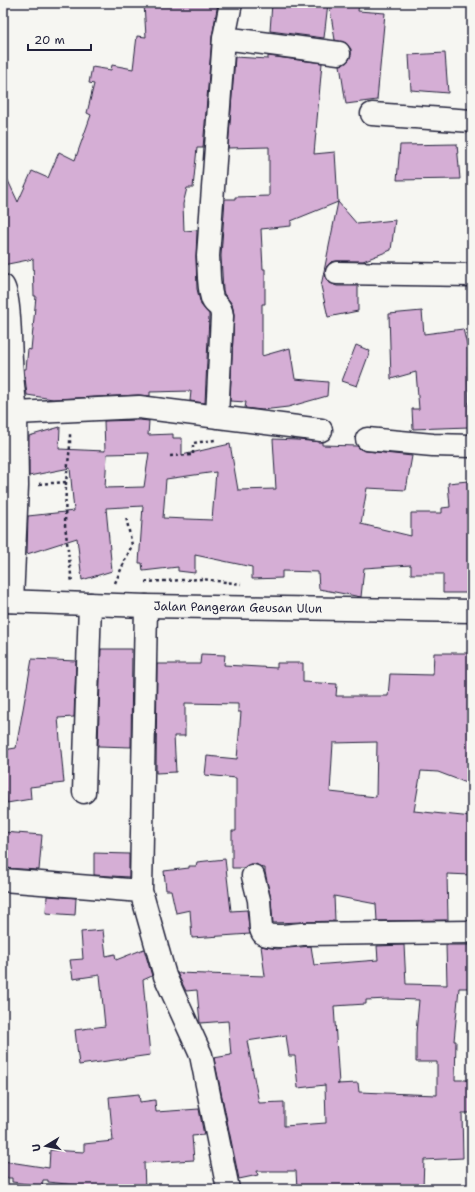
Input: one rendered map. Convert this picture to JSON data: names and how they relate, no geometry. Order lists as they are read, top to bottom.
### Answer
{
  "streets": {
    "street": ["Jalan Pangeran Geusan Ulun"]
  },
  "scale_bar": "20 m",
  "north": "left"
}
